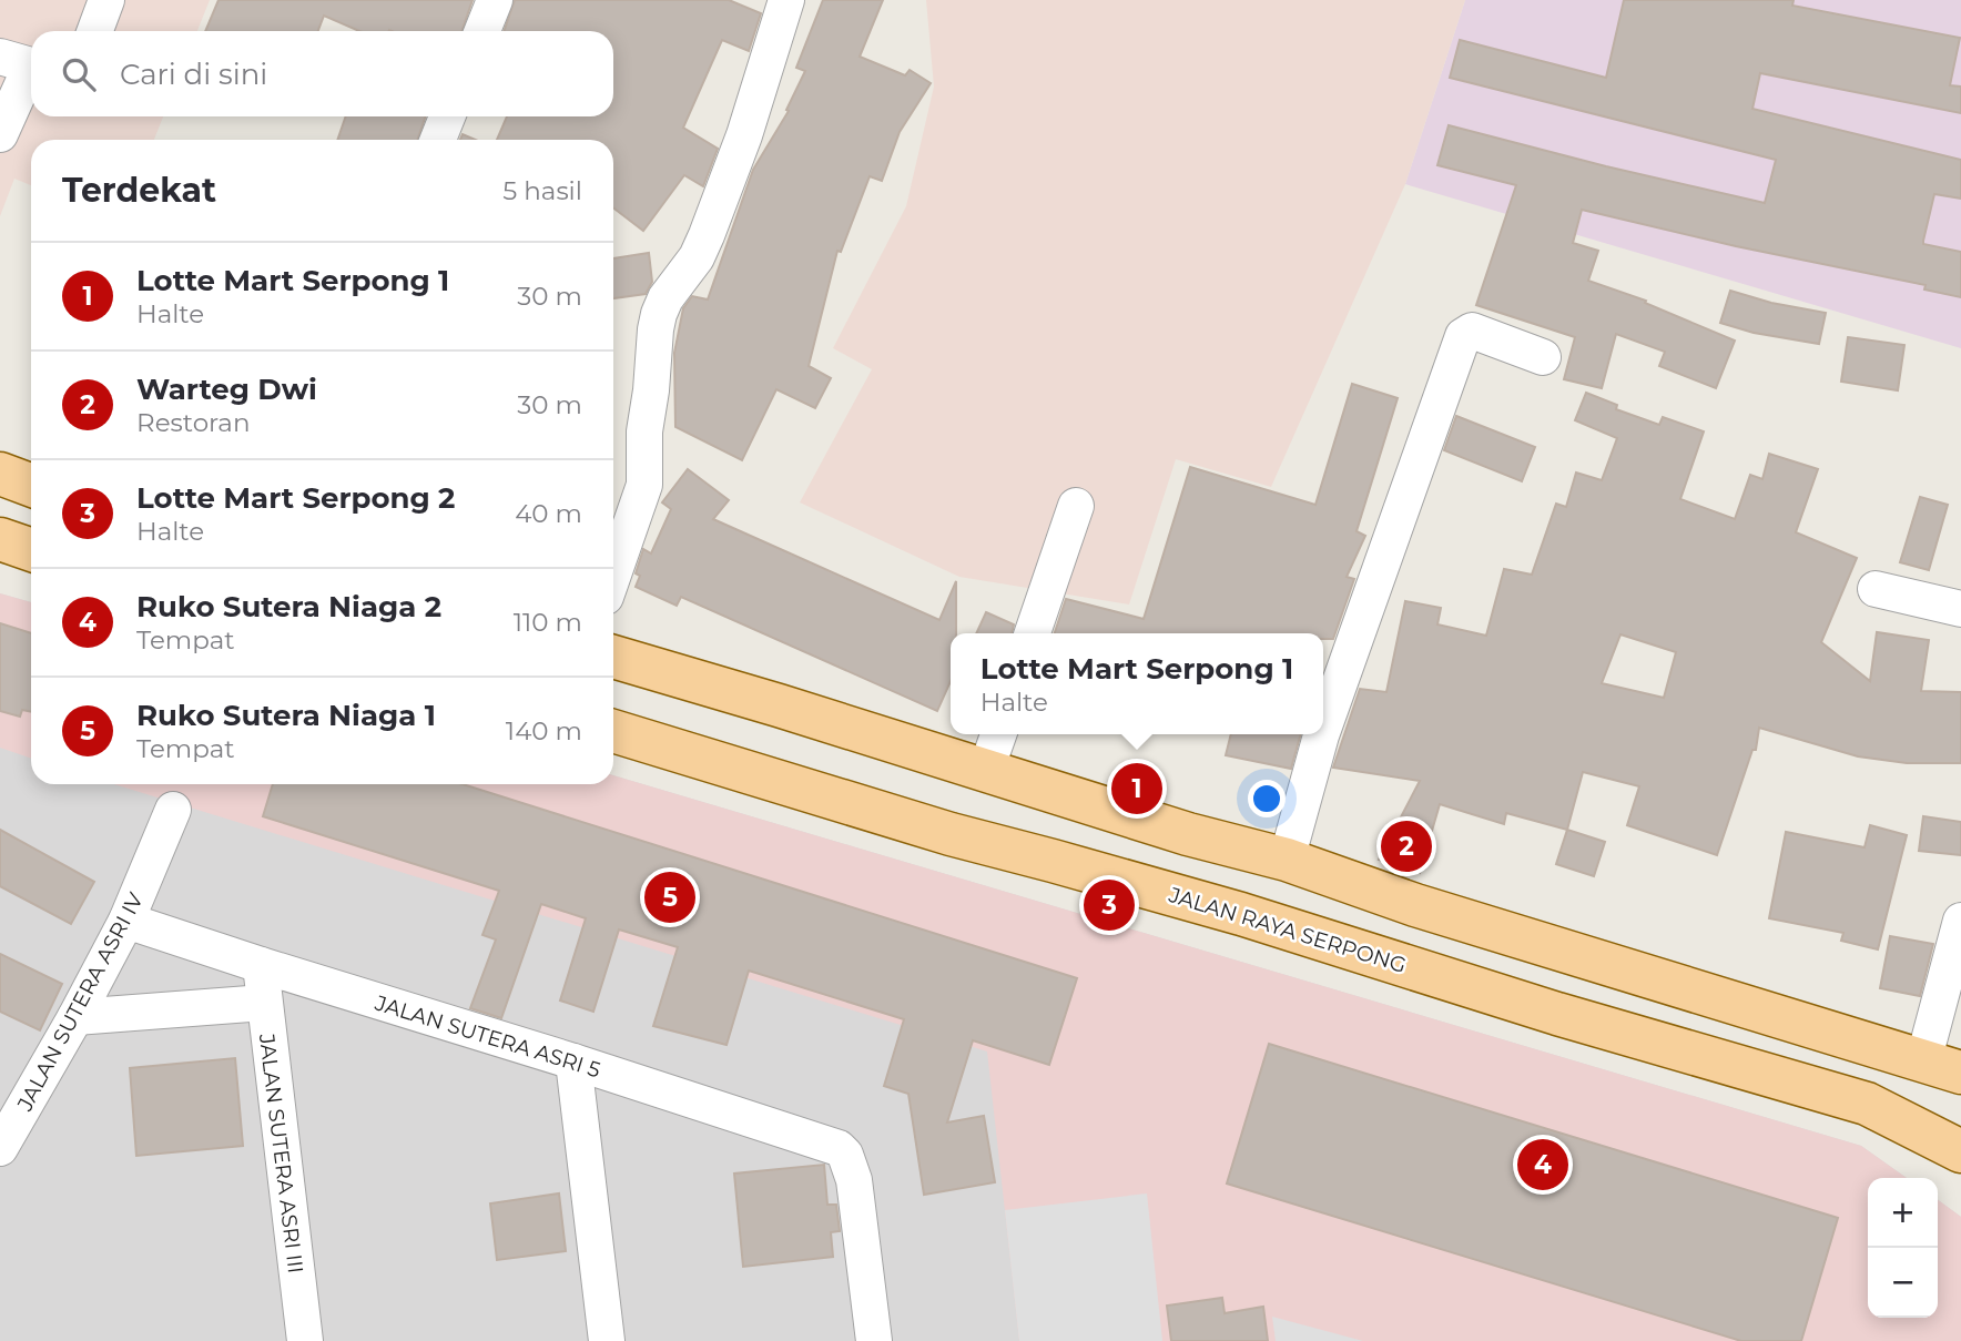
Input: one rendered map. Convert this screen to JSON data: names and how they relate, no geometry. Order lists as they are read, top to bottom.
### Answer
{
  "streets": {
    "main road": ["JALAN RAYA SERPONG"],
    "street": ["JALAN SUTERA ASRI IV", "JALAN SUTERA ASRI 5", "JALAN SUTERA ASRI III"]
  },
  "crossings": [
    ["JALAN SUTERA ASRI IV", "JALAN SUTERA ASRI 5"],
    ["JALAN SUTERA ASRI 5", "JALAN SUTERA ASRI III"]
  ],
  "page": {
    "search": "Cari di sini",
    "heading": ["Terdekat", "5 hasil"],
    "list": [
      {
        "mark": "1",
        "name": "Lotte Mart Serpong 1",
        "note": "Halte",
        "value": "30 m"
      },
      {
        "mark": "2",
        "name": "Warteg Dwi",
        "note": "Restoran",
        "value": "30 m"
      },
      {
        "mark": "3",
        "name": "Lotte Mart Serpong 2",
        "note": "Halte",
        "value": "40 m"
      },
      {
        "mark": "4",
        "name": "Ruko Sutera Niaga 2",
        "note": "Tempat",
        "value": "110 m"
      },
      {
        "mark": "5",
        "name": "Ruko Sutera Niaga 1",
        "note": "Tempat",
        "value": "140 m"
      }
    ],
    "popup": ["Lotte Mart Serpong 1", "Halte"],
    "pins": [
      "1",
      "2",
      "5",
      "3",
      "4"
    ],
    "map_buttons": ["+", "−"]
  }
}
